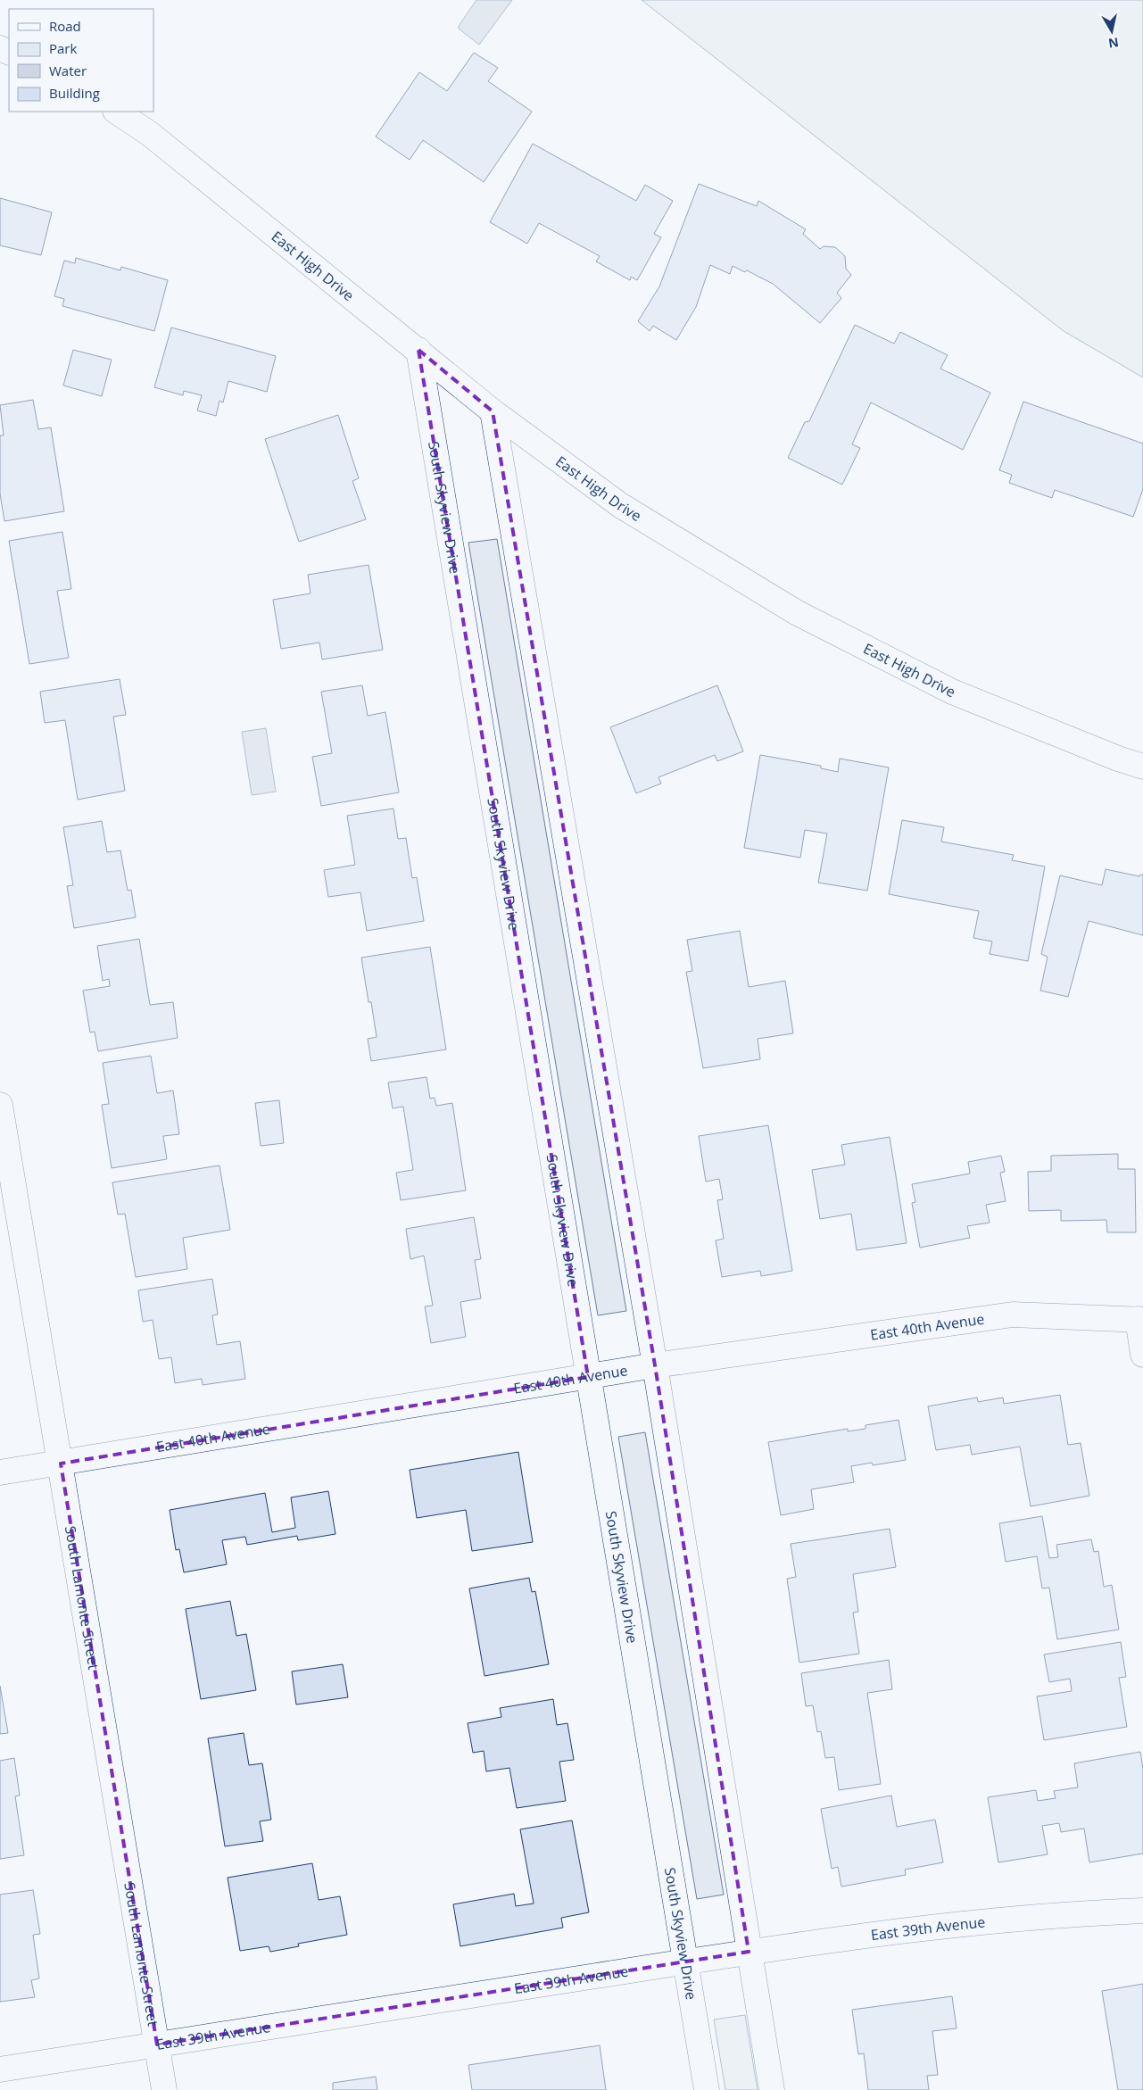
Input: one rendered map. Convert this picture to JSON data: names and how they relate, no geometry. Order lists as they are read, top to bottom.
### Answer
{
  "streets": {
    "street": [
      "East High Drive",
      "South Skyview Drive",
      "East 40th Avenue",
      "South Lamonte Street",
      "East 39th Avenue"
    ]
  },
  "crossings": [
    ["East High Drive", "South Skyview Drive"],
    ["South Skyview Drive", "East 40th Avenue"],
    ["South Skyview Drive", "East 39th Avenue"],
    ["East 40th Avenue", "South Lamonte Street"],
    ["South Lamonte Street", "East 39th Avenue"]
  ],
  "legend": [
    "Road",
    "Park",
    "Water",
    "Building"
  ],
  "north": "bottom"
}
